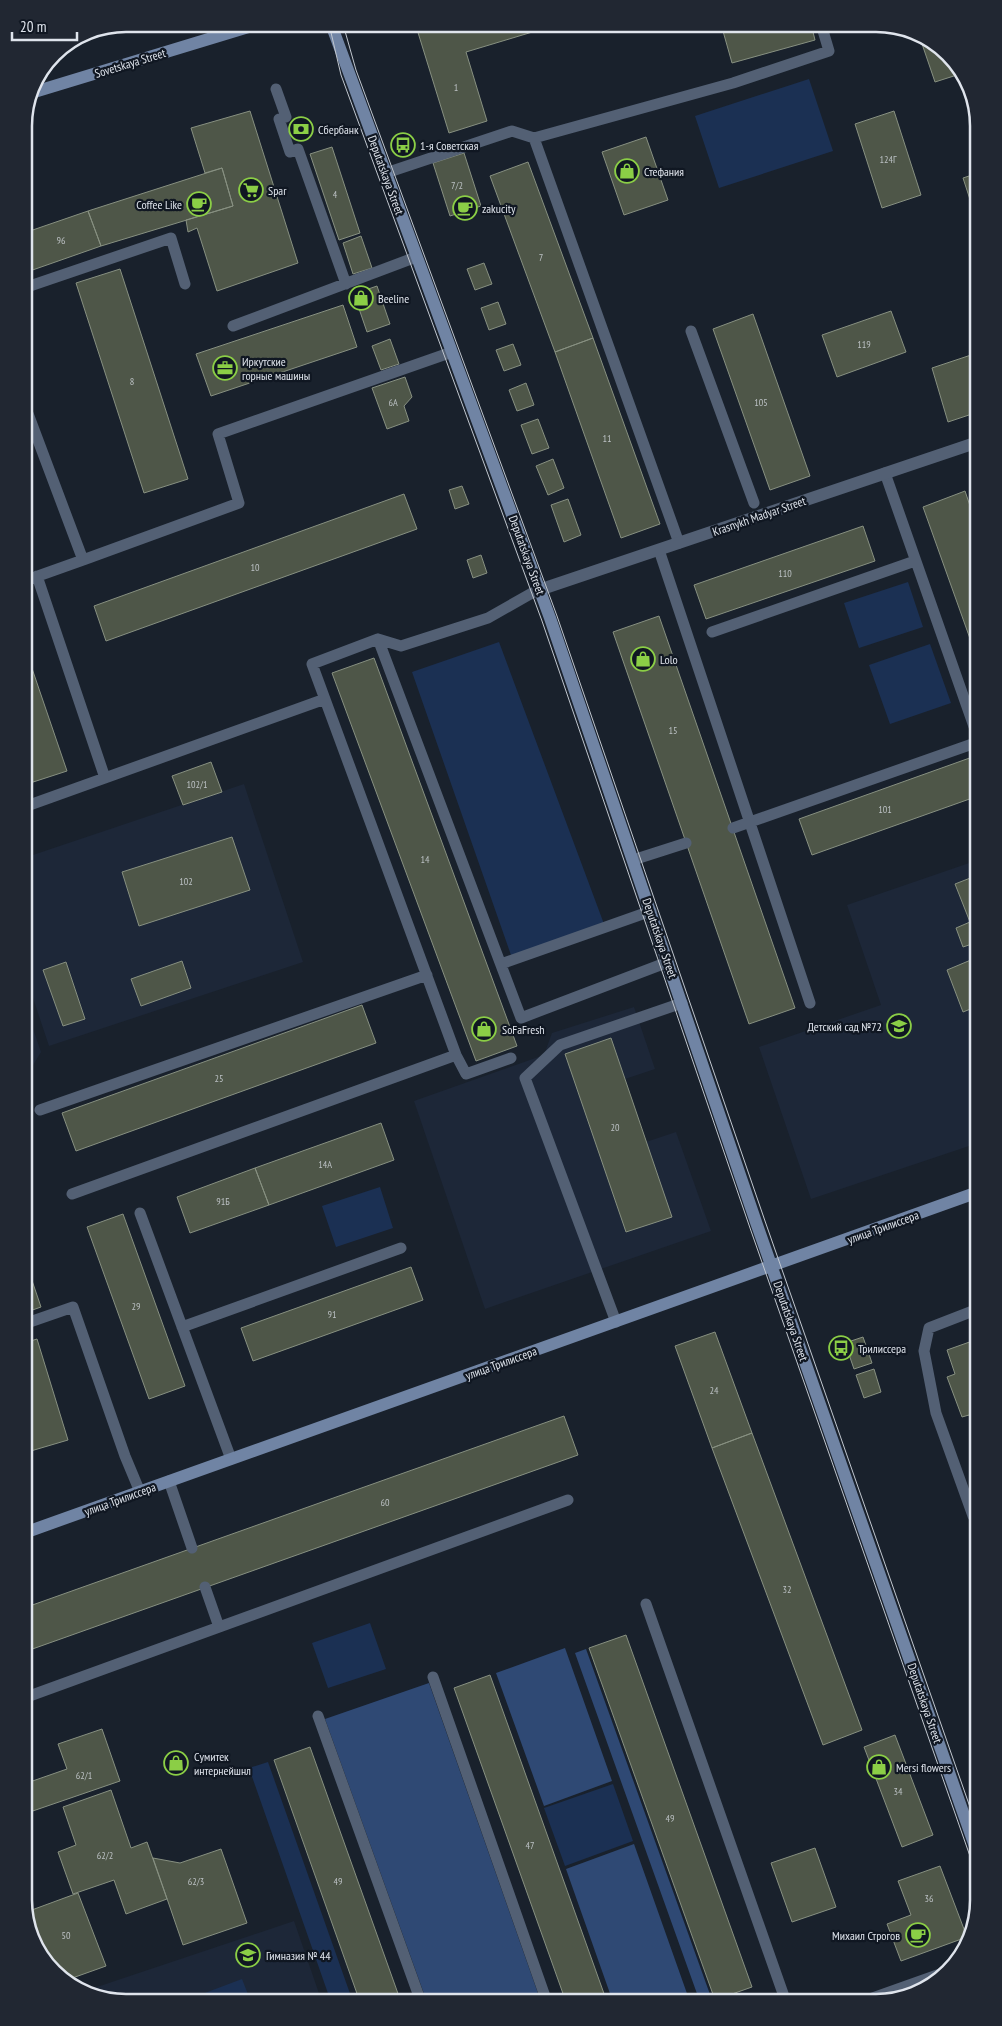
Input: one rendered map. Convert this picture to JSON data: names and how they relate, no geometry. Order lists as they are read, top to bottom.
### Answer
{
  "streets": {
    "main road": ["Sovetskaya Street", "Deputatskaya Street", "улица Трилиссера"],
    "street": ["Krasnykh Madyar Street"]
  },
  "crossings": [
    ["Deputatskaya Street", "Krasnykh Madyar Street"],
    ["Deputatskaya Street", "улица Трилиссера"]
  ],
  "places": {
    "bank": ["Сбербанк"],
    "bus stop": ["1-я Советская", "Трилиссера"],
    "shop": [
      "Стефания",
      "Beeline",
      "Lolo",
      "SoFaFresh",
      "Сумитек интернейшнл",
      "Mersi flowers"
    ],
    "supermarket": ["Spar"],
    "cafe": ["Coffee Like", "zakucity", "Михаил Строгов"],
    "office": ["Иркутские горные машины"],
    "school or university": ["Детский сад №72", "Гимназия № 44"]
  },
  "house_numbers": [
    "1",
    "124Г",
    "7/2",
    "4",
    "96",
    "7",
    "119",
    "8",
    "6А",
    "105",
    "11",
    "10",
    "110",
    "15",
    "102/1",
    "101",
    "14",
    "102",
    "25",
    "20",
    "14А",
    "91Б",
    "29",
    "91",
    "24",
    "60",
    "32",
    "62/1",
    "34",
    "49",
    "47",
    "62/2",
    "62/3",
    "49",
    "36",
    "50"
  ],
  "scale_bar": "20 m"
}
